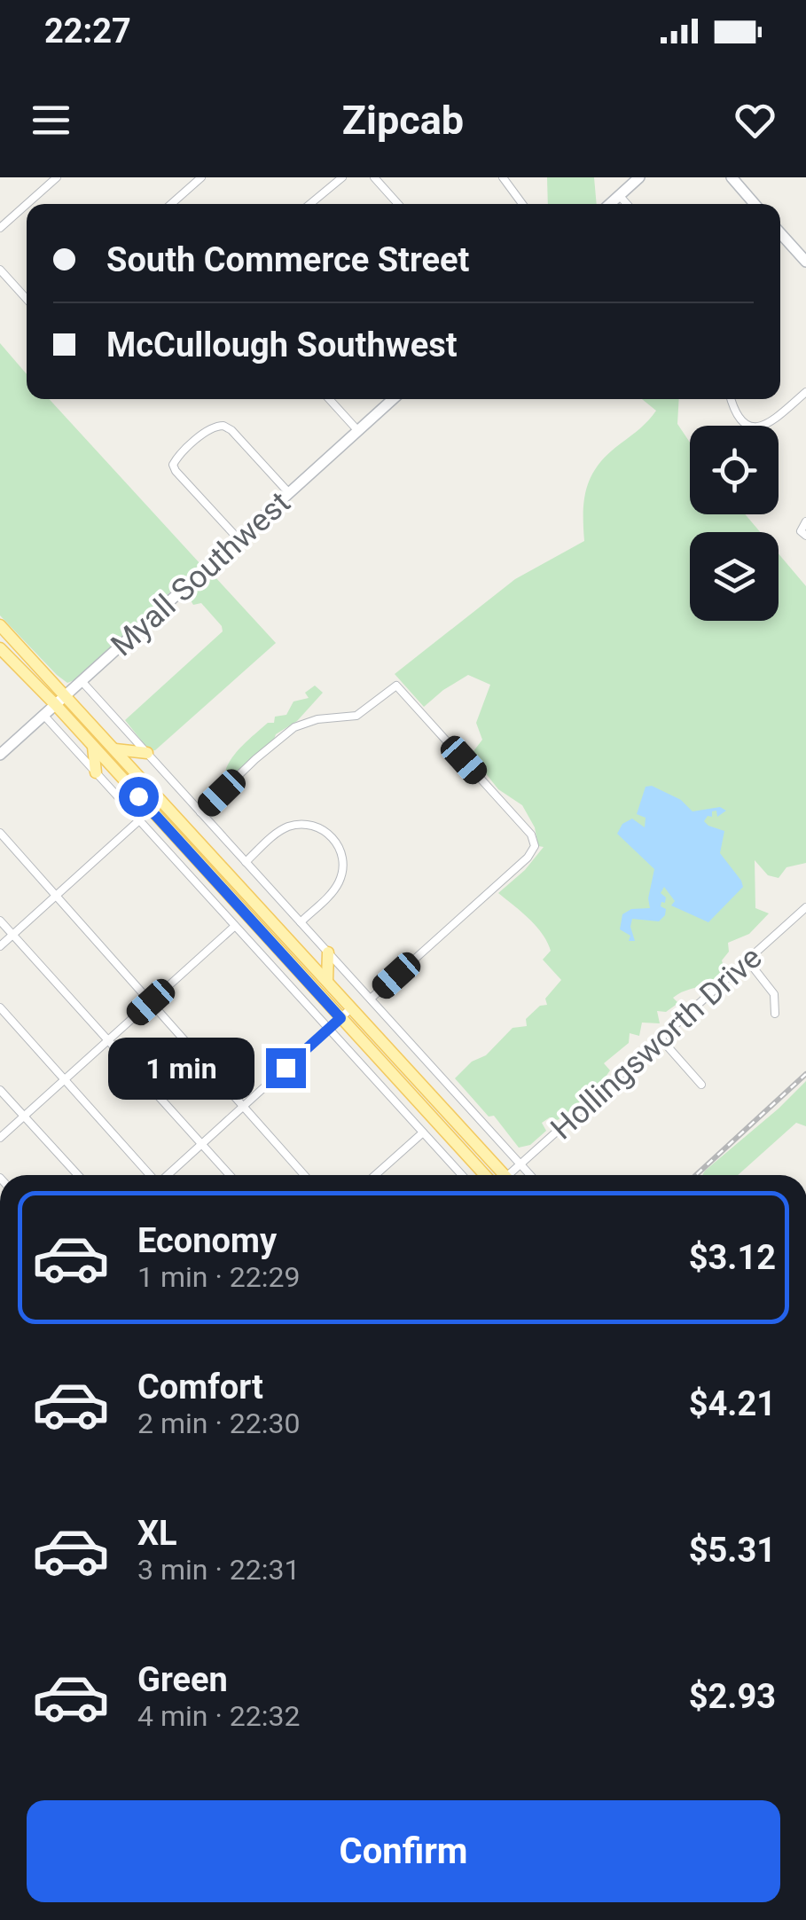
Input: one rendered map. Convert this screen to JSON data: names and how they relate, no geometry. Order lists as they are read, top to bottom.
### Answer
{
  "streets": {
    "street": ["Myall Southwest", "Hollingsworth Drive"]
  },
  "page": {
    "status": "22:27",
    "header": "Zipcab",
    "banner": ["South Commerce Street", "McCullough Southwest"],
    "bubble": "1 min",
    "list": [
      {
        "name": "Economy",
        "note": "1 min · 22:29",
        "value": "$3.12"
      },
      {
        "name": "Comfort",
        "note": "2 min · 22:30",
        "value": "$4.21"
      },
      {
        "name": "XL",
        "note": "3 min · 22:31",
        "value": "$5.31"
      },
      {
        "name": "Green",
        "note": "4 min · 22:32",
        "value": "$2.93"
      }
    ],
    "buttons": "Confirm"
  }
}
